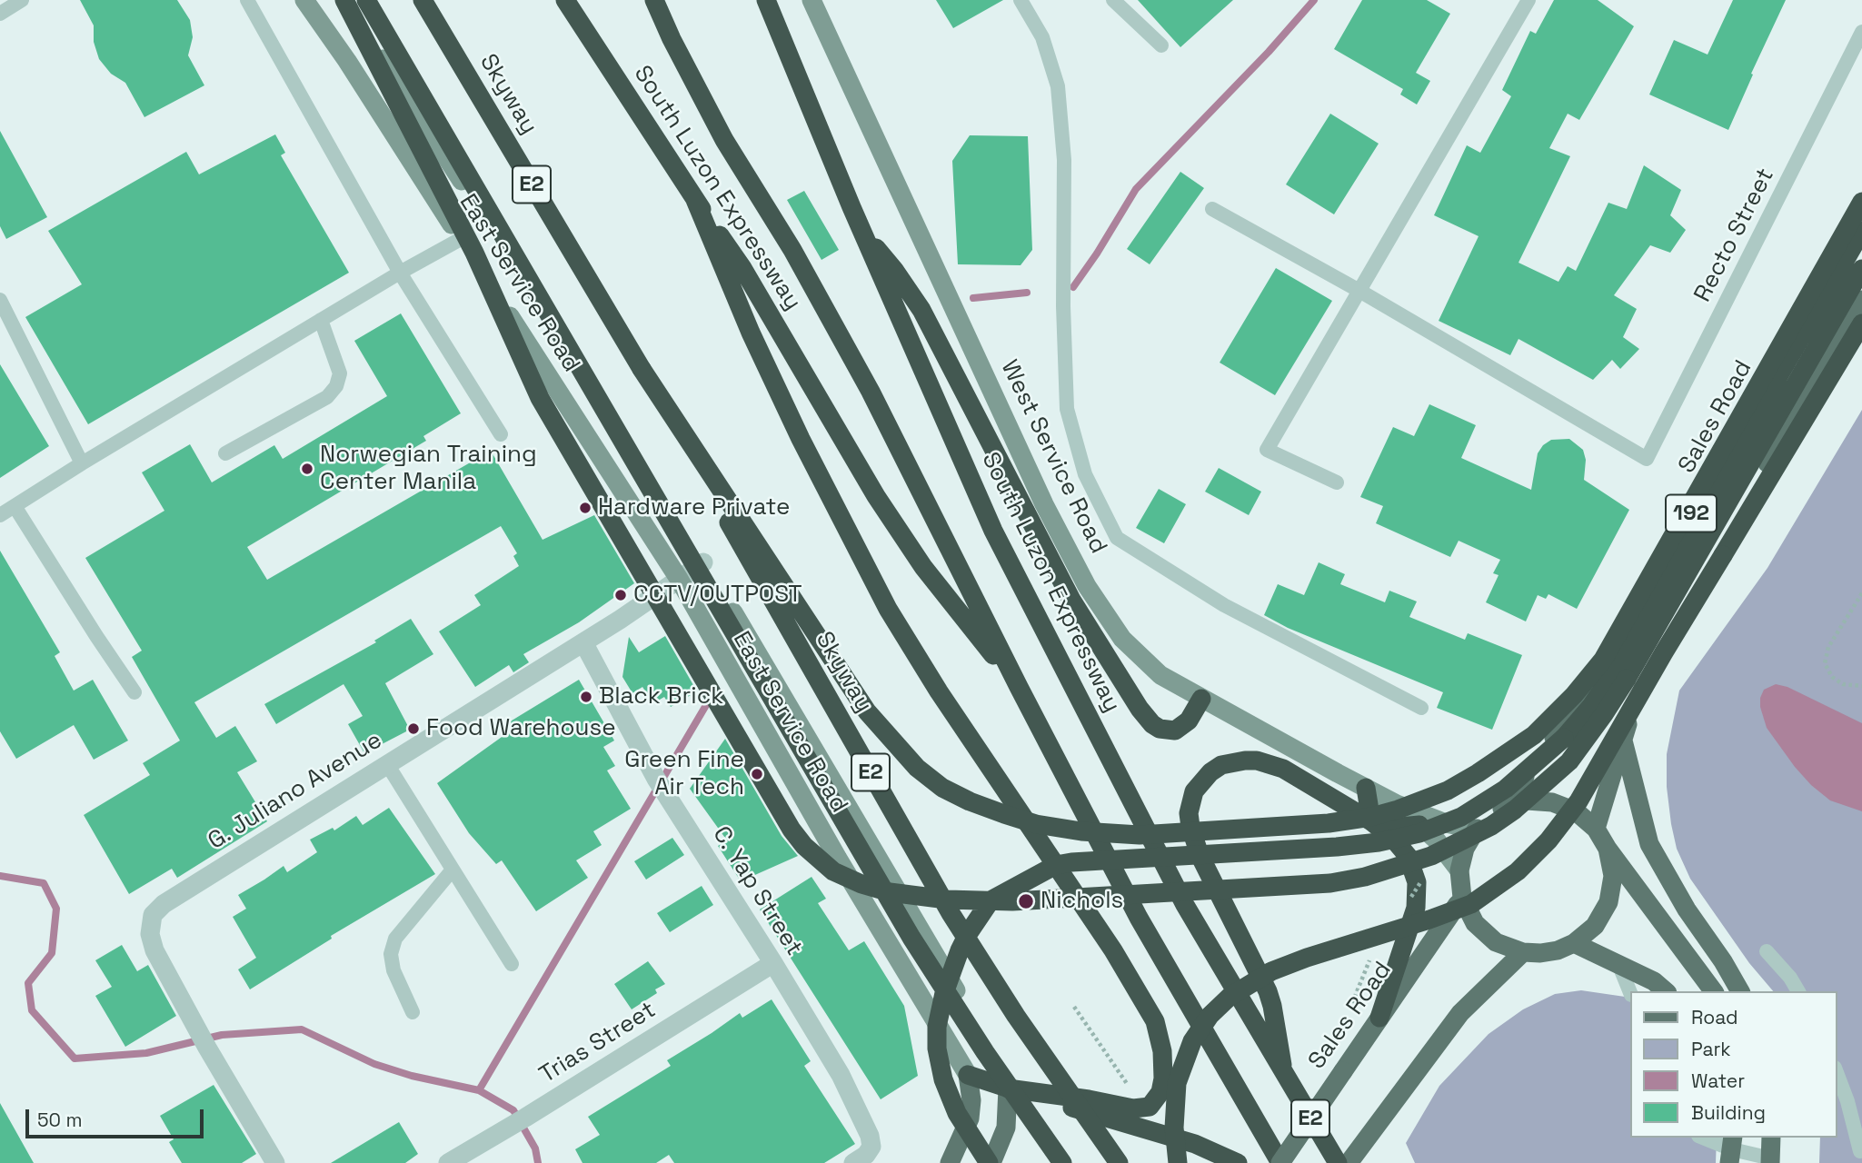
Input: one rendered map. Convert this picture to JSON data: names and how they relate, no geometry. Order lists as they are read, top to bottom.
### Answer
{
  "streets": {
    "highway": ["Skyway", "E2", "South Luzon Expressway"],
    "main road": [
      "East Service Road",
      "Sales Road",
      "West Service Road",
      "192"
    ],
    "street": ["G. Juliano Avenue", "C. Yap Street", "Trias Street"],
    "lane": ["Recto Street"]
  },
  "crossings": [
    ["South Luzon Expressway", "Sales Road"],
    ["East Service Road", "G. Juliano Avenue"],
    ["Sales Road", "West Service Road"],
    ["Sales Road", "192"],
    ["West Service Road", "192"],
    ["G. Juliano Avenue", "C. Yap Street"],
    ["C. Yap Street", "Trias Street"]
  ],
  "places": [
    "Norwegian Training Center Manila",
    "Hardware Private",
    "CCTV/OUTPOST",
    "Black Brick",
    "Food Warehouse",
    "Green Fine Air Tech",
    "Nichols"
  ],
  "legend": [
    "Road",
    "Park",
    "Water",
    "Building"
  ],
  "scale_bar": "50 m"
}
